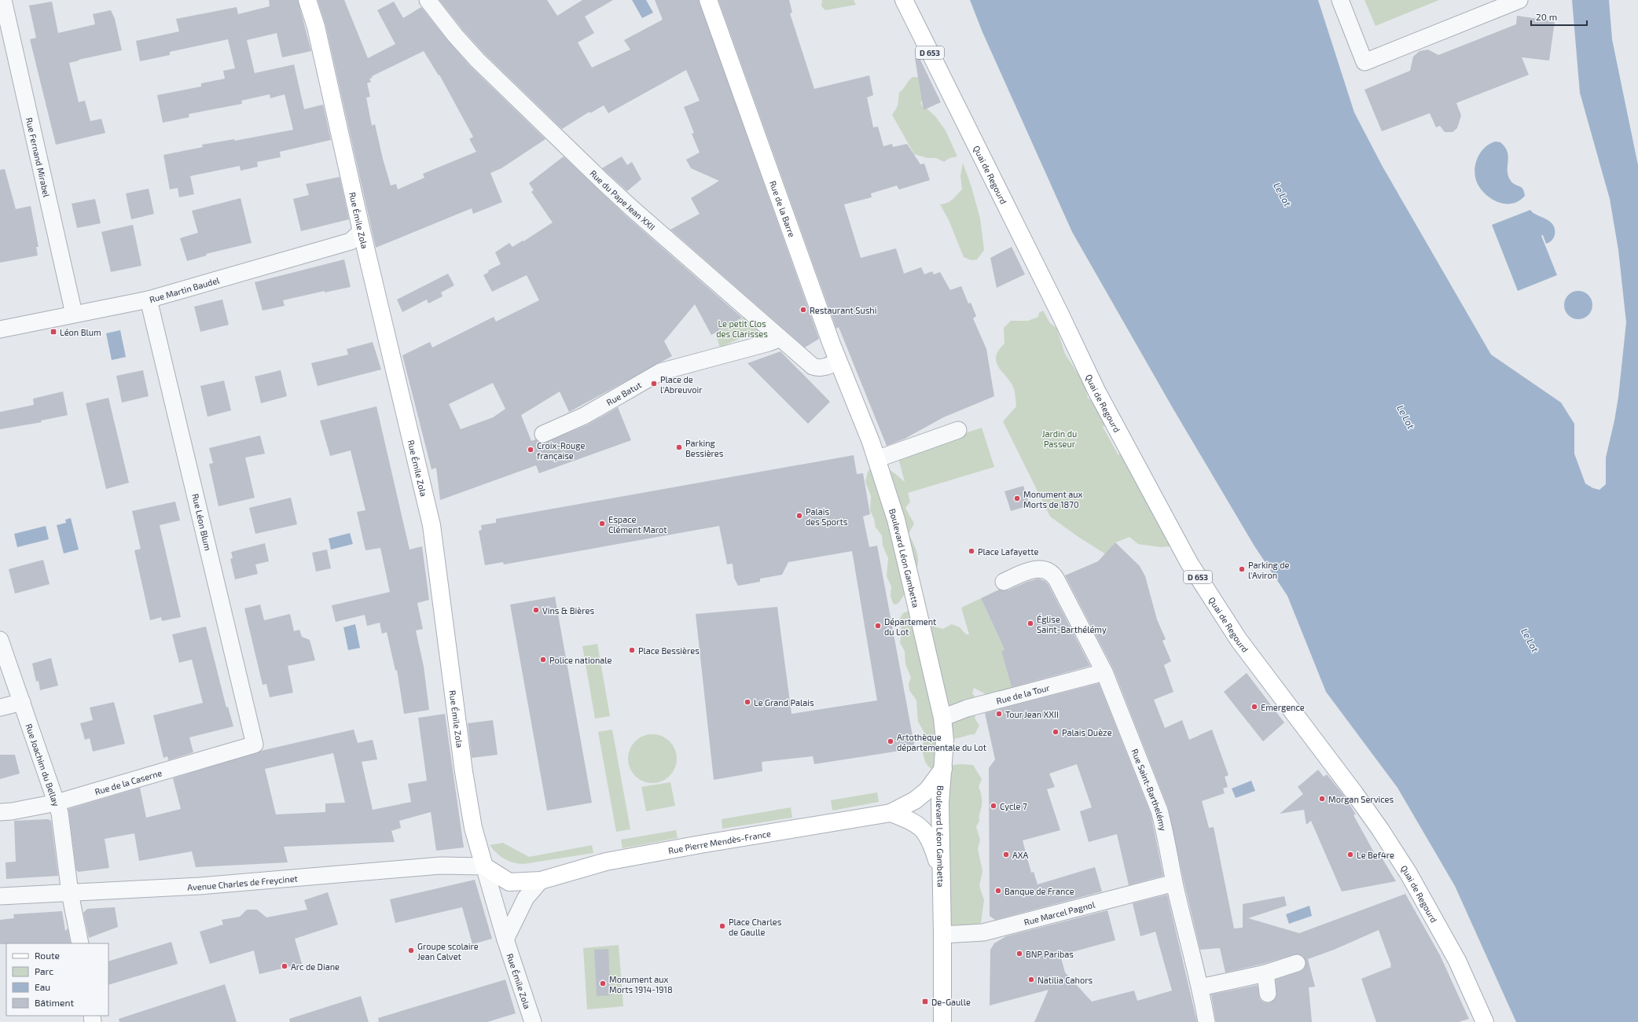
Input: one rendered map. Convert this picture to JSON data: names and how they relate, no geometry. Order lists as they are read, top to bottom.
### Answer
{
  "streets": {
    "main road": [
      "D 653",
      "Quai de Regourd",
      "Rue de la Barre",
      "Rue Émile Zola",
      "Boulevard Léon Gambetta",
      "Rue Pierre Mendès-France"
    ],
    "street": [
      "Rue Fernand Mirabel",
      "Rue du Pape Jean XXII",
      "Rue Martin Baudel",
      "Rue Batut",
      "Rue Léon Blum",
      "Rue de la Tour",
      "Rue Joachim du Bellay",
      "Rue de la Caserne",
      "Rue Saint-Barthelémy",
      "Avenue Charles de Freycinet",
      "Rue Marcel Pagnol"
    ]
  },
  "crossings": [
    ["Rue Fernand Mirabel", "Rue Martin Baudel"],
    ["Rue du Pape Jean XXII", "Rue de la Barre"],
    ["Rue du Pape Jean XXII", "Rue Batut"],
    ["Rue de la Barre", "Boulevard Léon Gambetta"],
    ["Rue Émile Zola", "Rue Martin Baudel"],
    ["Rue Émile Zola", "Rue Pierre Mendès-France"],
    ["Rue Émile Zola", "Avenue Charles de Freycinet"],
    ["Rue Martin Baudel", "Rue Léon Blum"],
    ["Rue Léon Blum", "Rue de la Caserne"],
    ["Boulevard Léon Gambetta", "Rue de la Tour"],
    ["Boulevard Léon Gambetta", "Rue Pierre Mendès-France"],
    ["Boulevard Léon Gambetta", "Rue Marcel Pagnol"],
    ["Rue de la Tour", "Rue Saint-Barthelémy"],
    ["Rue Joachim du Bellay", "Rue de la Caserne"],
    ["Rue Joachim du Bellay", "Avenue Charles de Freycinet"],
    ["Rue Saint-Barthelémy", "Rue Marcel Pagnol"],
    ["Rue Pierre Mendès-France", "Avenue Charles de Freycinet"]
  ],
  "water": ["Le Lot"],
  "parks": ["Le petit Clos des Clarisses", "Jardin du Passeur"],
  "places": {
    "other": [
      "Restaurant Sushi",
      "Place de l'Abreuvoir",
      "Parking Bessières",
      "Croix-Rouge française",
      "Monument aux Morts de 1870",
      "Palais des Sports",
      "Espace Clément Marot",
      "Place Lafayette",
      "Parking de l'Aviron",
      "Vins & Bières",
      "Église Saint-Barthélémy",
      "Département du Lot",
      "Place Bessières",
      "Police nationale",
      "Le Grand Palais",
      "Emergence",
      "Tour Jean XXII",
      "Palais Duèze",
      "Artothèque départementale du Lot",
      "Morgan Services",
      "Cycle 7",
      "AXA",
      "Le Bef4re",
      "Banque de France",
      "Place Charles de Gaulle",
      "Groupe scolaire Jean Calvet",
      "BNP Paribas",
      "Arc de Diane",
      "Natilia Cahors",
      "Monument aux Morts 1914-1918"
    ],
    "transit": ["Léon Blum", "De-Gaulle"]
  },
  "legend": [
    "Route",
    "Parc",
    "Eau",
    "Bâtiment"
  ],
  "scale_bar": "20 m"
}
